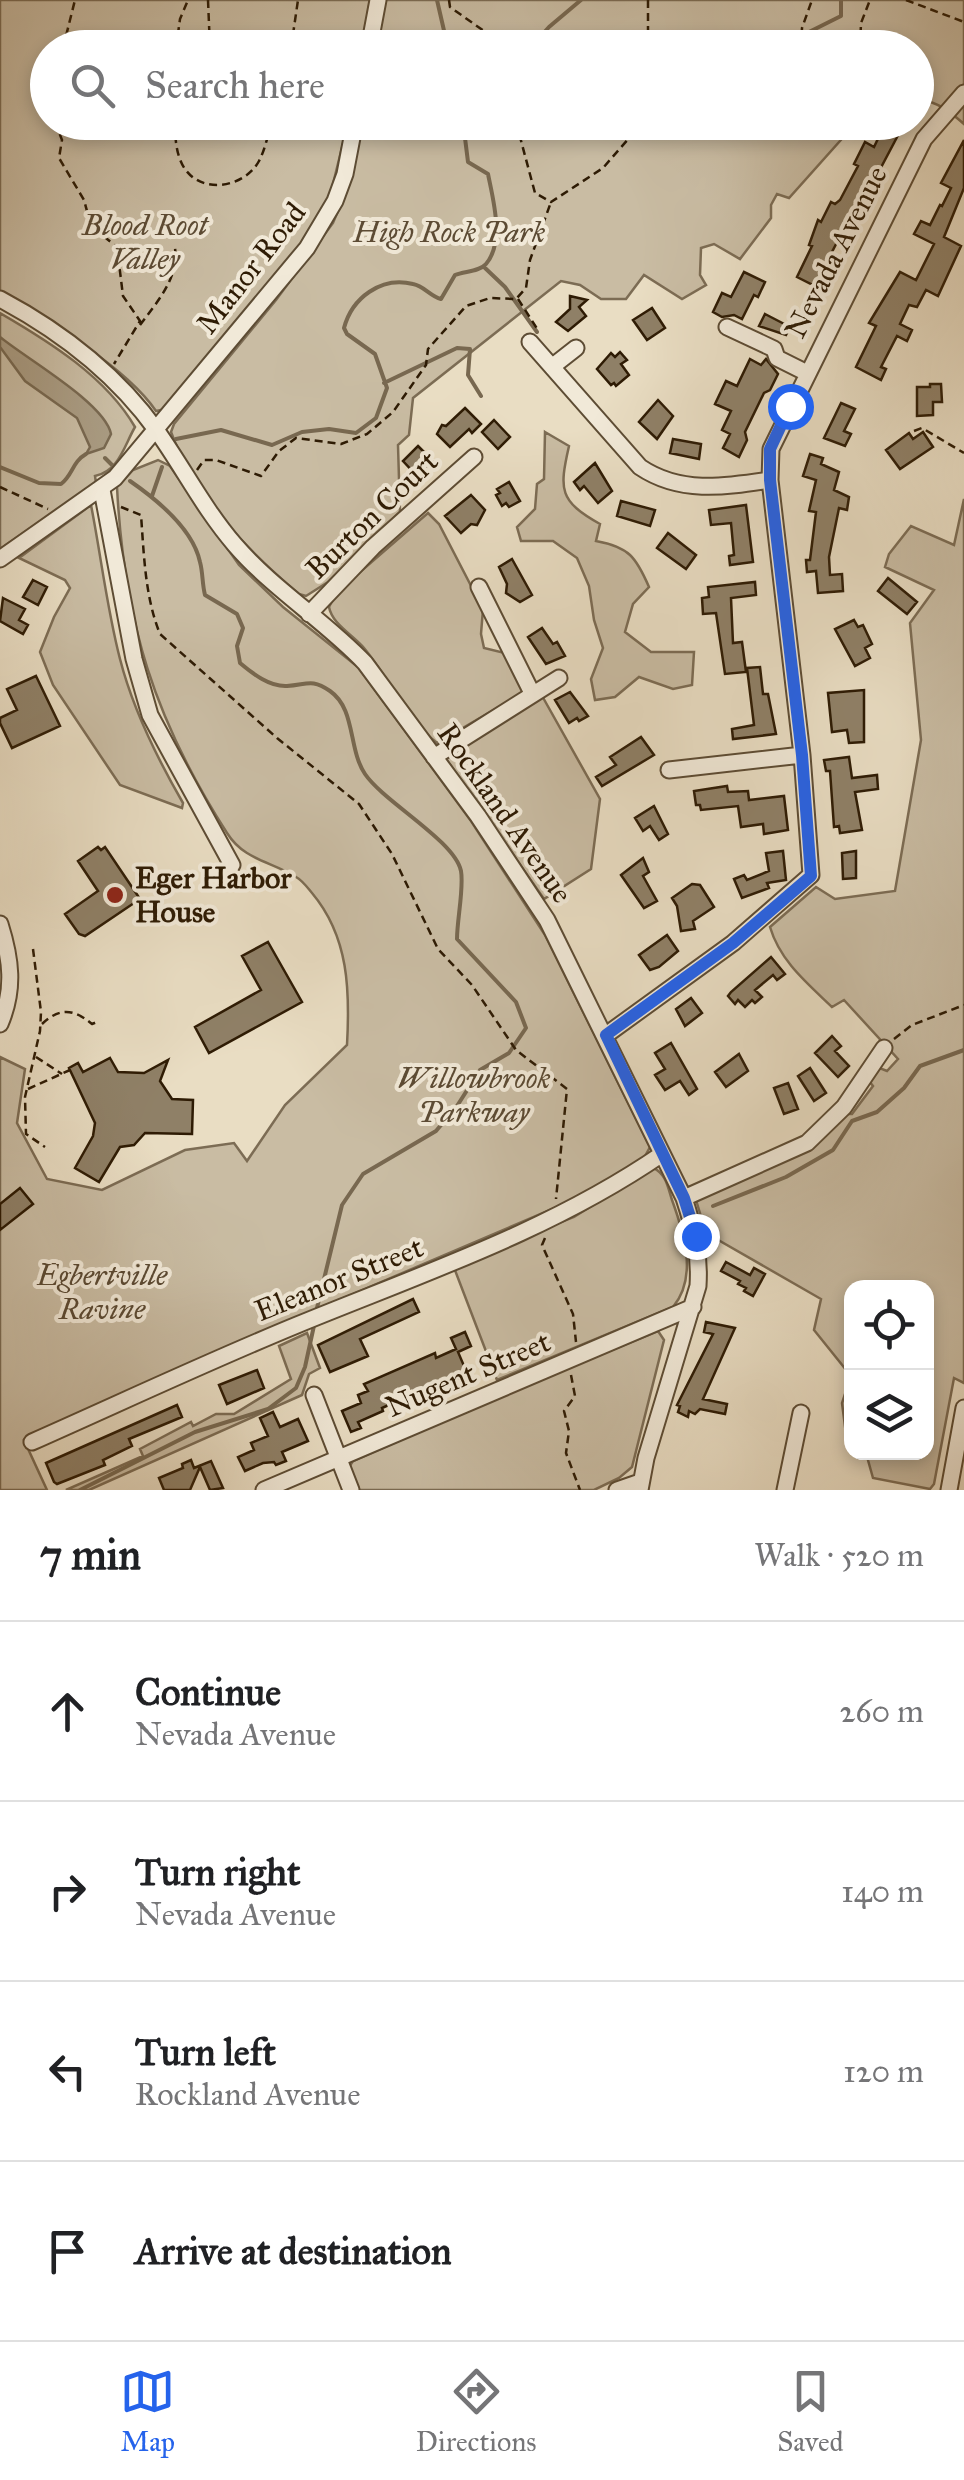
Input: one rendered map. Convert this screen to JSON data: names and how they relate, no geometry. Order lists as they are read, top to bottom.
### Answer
{
  "streets": {
    "street": [
      "Nevada Avenue",
      "Manor Road",
      "Burton Court",
      "Rockland Avenue",
      "Eleanor Street",
      "Nugent Street"
    ]
  },
  "crossings": [
    ["Nevada Avenue", "Rockland Avenue"],
    ["Manor Road", "Rockland Avenue"],
    ["Burton Court", "Rockland Avenue"],
    ["Rockland Avenue", "Eleanor Street"],
    ["Rockland Avenue", "Nugent Street"]
  ],
  "parks": [
    "Blood Root Valley",
    "High Rock Park",
    "Willowbrook Parkway",
    "Egbertville Ravine"
  ],
  "places": ["Eger Harbor House"],
  "page": {
    "search": "Search here",
    "heading": ["7 min", "Walk · 520 m"],
    "list": [
      ["Continue", "Nevada Avenue", "260 m"],
      ["Turn right", "Nevada Avenue", "140 m"],
      ["Turn left", "Rockland Avenue", "120 m"],
      "Arrive at destination"
    ],
    "nav": ["Map", "Directions", "Saved"]
  }
}
